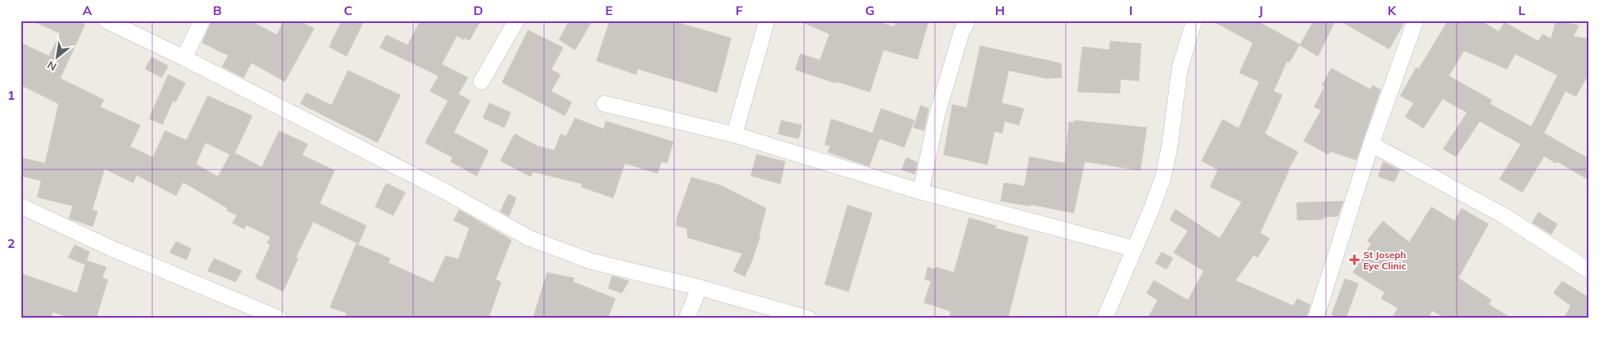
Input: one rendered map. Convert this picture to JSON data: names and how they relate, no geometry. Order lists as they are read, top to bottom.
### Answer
{
  "places": {
    "health": ["St Joseph Eye Clinic"]
  },
  "north": "bottom left",
  "grid": {
    "columns": [
      "A",
      "B",
      "C",
      "D",
      "E",
      "F",
      "G",
      "H",
      "I",
      "J",
      "K",
      "L"
    ],
    "rows": ["1", "2"]
  }
}
